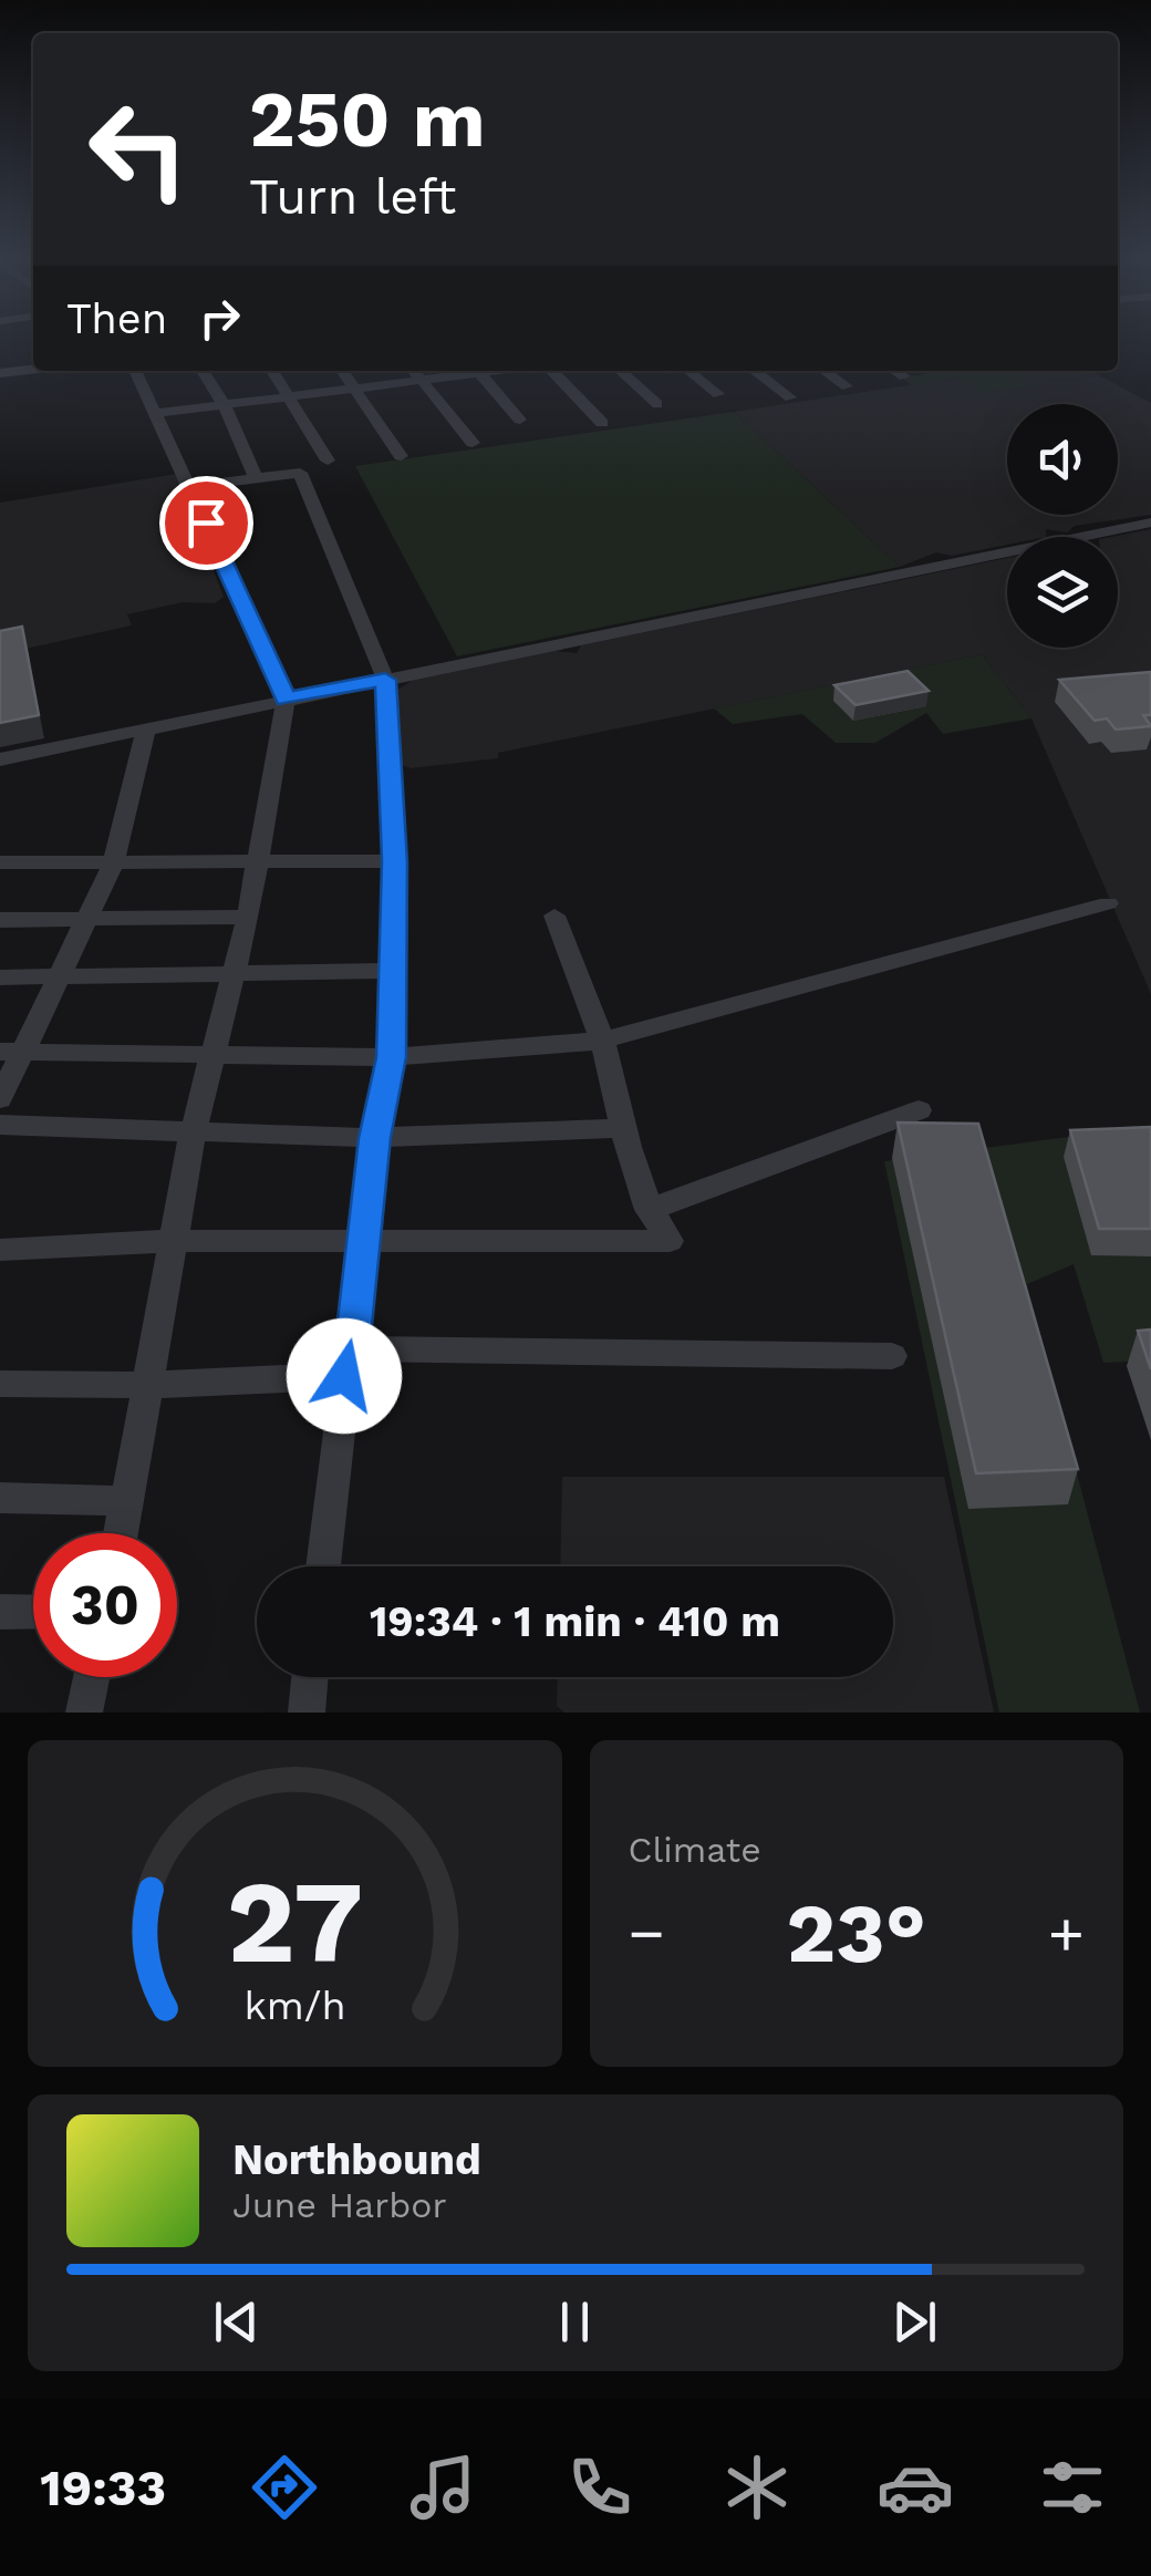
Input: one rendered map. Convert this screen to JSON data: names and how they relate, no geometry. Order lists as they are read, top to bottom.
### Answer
{
  "page": {
    "turn": ["250 m", "Turn left"],
    "then": "Then",
    "limit": "30",
    "trip": "19:34 · 1 min · 410 m",
    "tile": "Climate",
    "heat": ["−", "23°", "+"],
    "song": ["Northbound", "June Harbor"],
    "tabs": "19:33",
    "gauge": ["27", "km/h"]
  }
}
